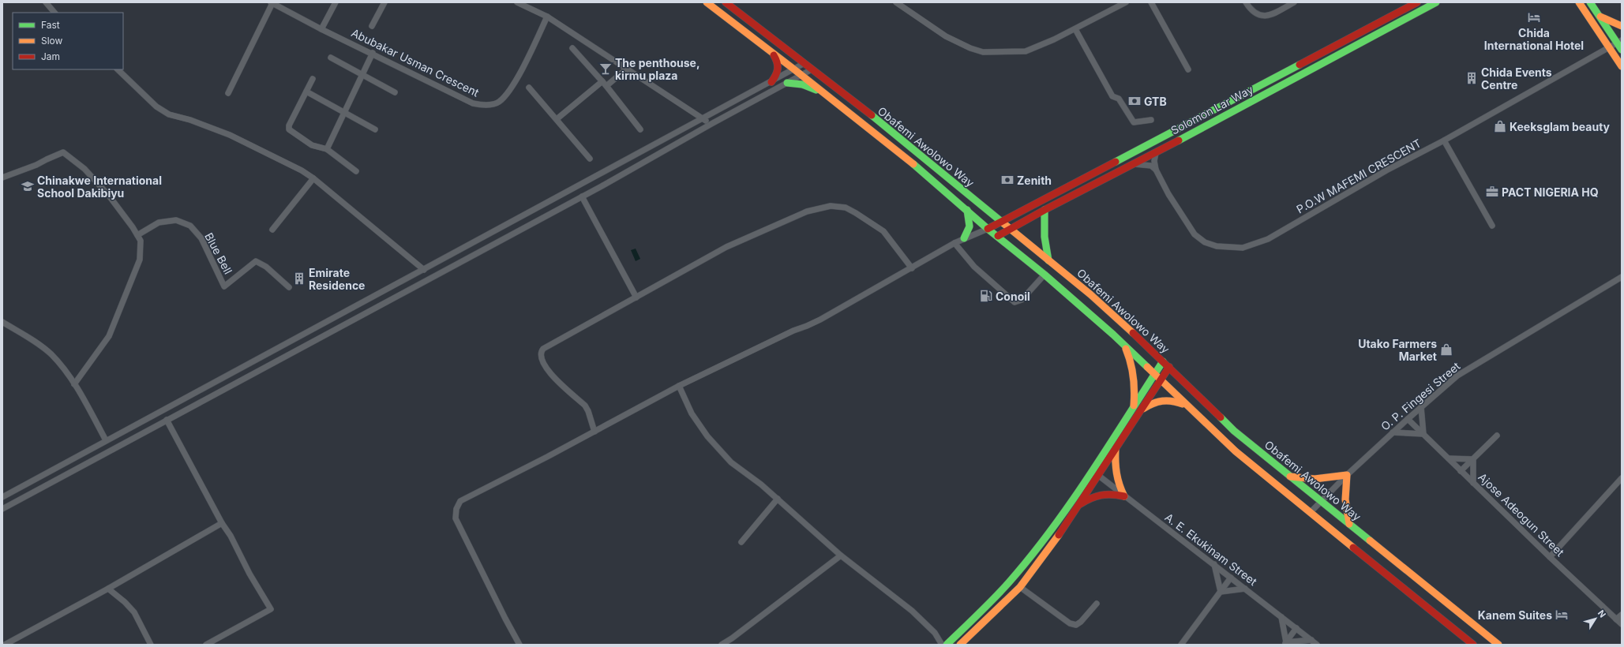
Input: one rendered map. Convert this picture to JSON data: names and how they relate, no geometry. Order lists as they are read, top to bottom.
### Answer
{
  "streets": {
    "main road": ["Solomon Lar Way", "Obafemi Awolowo Way"],
    "street": [
      "Abubakar Usman Crescent",
      "P.O.W MAFEMI CRESCENT",
      "Blue Bell",
      "O. P. Fingesi Street",
      "Ajose Adeogun Street",
      "A. E. Ekukinam Street"
    ]
  },
  "crossings": [
    ["Solomon Lar Way", "Obafemi Awolowo Way"],
    ["Solomon Lar Way", "P.O.W MAFEMI CRESCENT"],
    ["Obafemi Awolowo Way", "O. P. Fingesi Street"],
    ["O. P. Fingesi Street", "Ajose Adeogun Street"]
  ],
  "places": {
    "hotel": ["Chida International Hotel", "Kanem Suites"],
    "bar": ["The penthouse, kirmu plaza"],
    "building": ["Chida Events Centre", "Emirate Residence"],
    "bank": ["GTB", "Zenith"],
    "shop": ["Keeksglam beauty", "Utako Farmers Market"],
    "school or university": ["Chinakwe International School Dakibiyu"],
    "office": ["PACT NIGERIA HQ"],
    "fuel station": ["Conoil"]
  },
  "legend": ["Fast", "Slow", "Jam"],
  "north": "top right"
}
